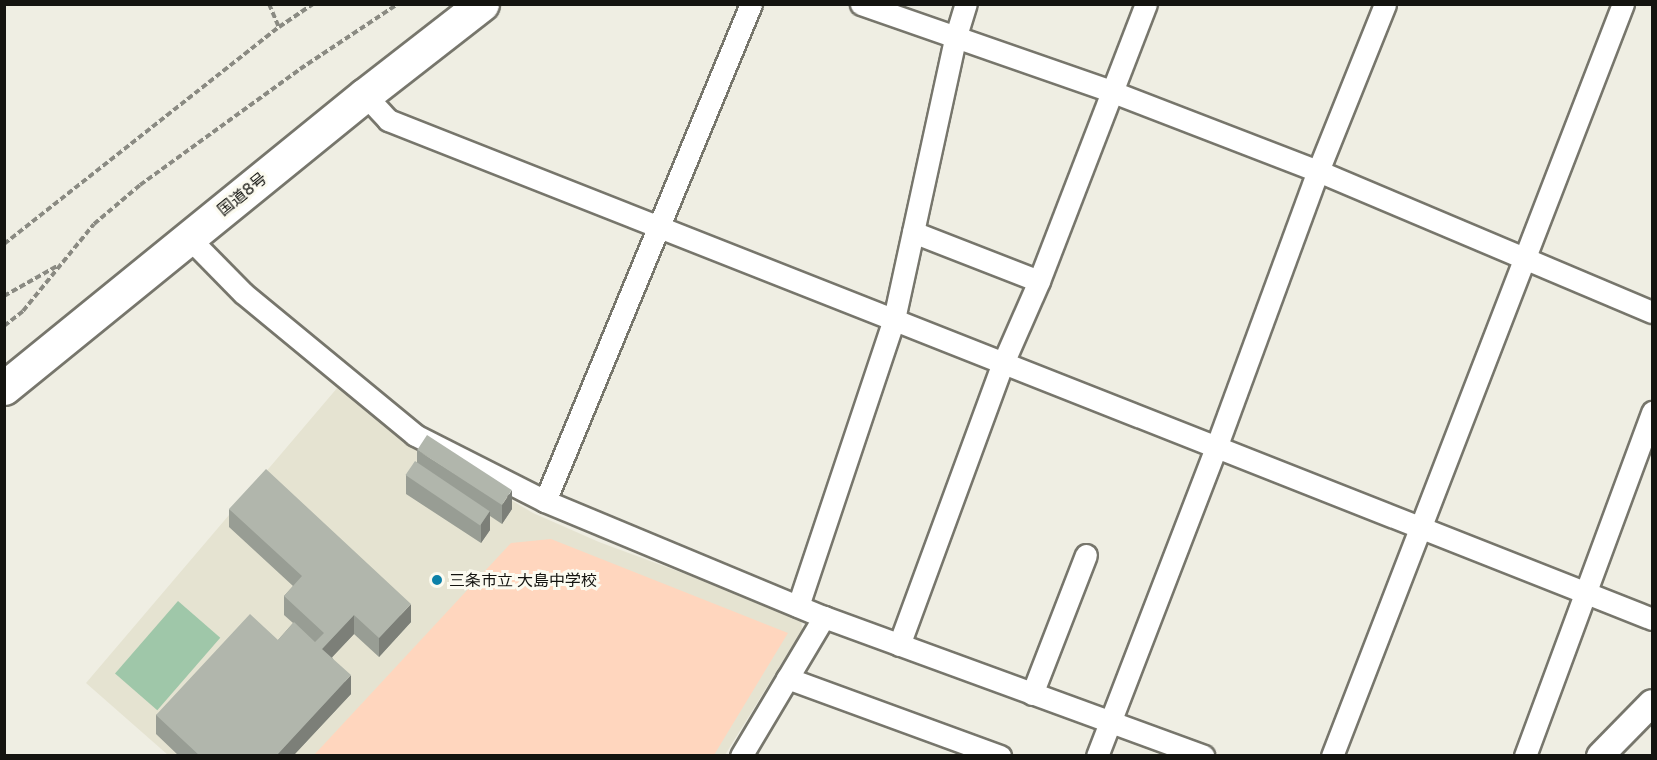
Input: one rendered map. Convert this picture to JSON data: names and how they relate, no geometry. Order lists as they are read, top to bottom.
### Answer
{
  "streets": {
    "highway": ["国道8号"]
  },
  "places": ["三条市立 大島中学校"]
}
